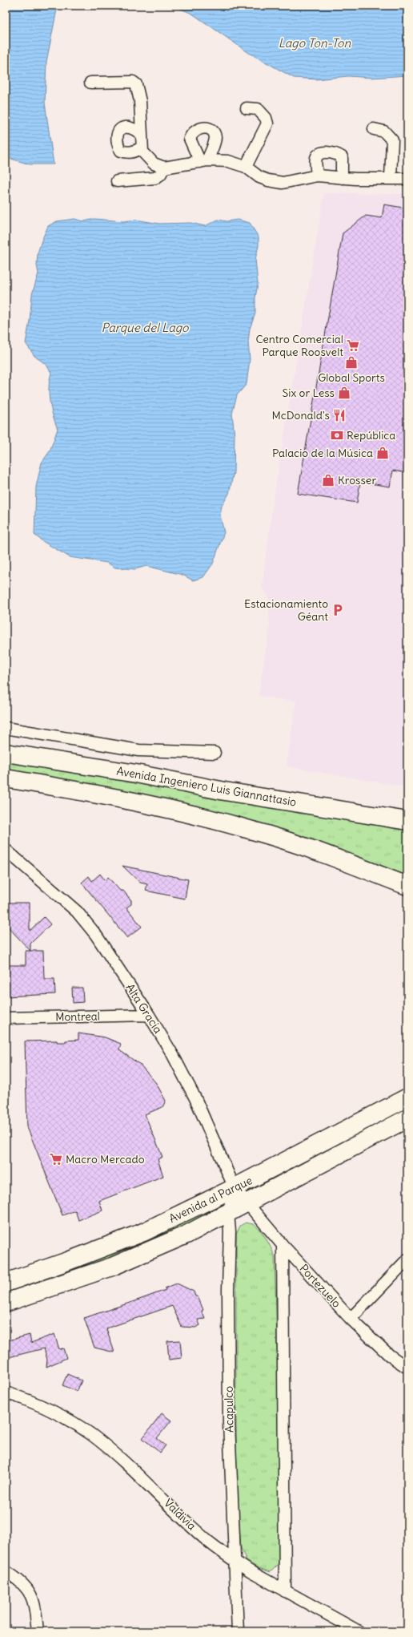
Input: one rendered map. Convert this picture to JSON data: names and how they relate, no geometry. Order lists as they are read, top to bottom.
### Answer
{
  "streets": {
    "main road": ["Avenida Ingeniero Luis Giannattasio", "Avenida al Parque"],
    "street": [
      "Alta Gracia",
      "Montreal",
      "Portezuelo",
      "Acapulco",
      "Valdivia"
    ]
  },
  "crossings": [
    ["Alta Gracia", "Montreal"],
    ["Alta Gracia", "Avenida al Parque"],
    ["Alta Gracia", "Portezuelo"],
    ["Avenida al Parque", "Portezuelo"],
    ["Avenida al Parque", "Acapulco"],
    ["Acapulco", "Valdivia"]
  ],
  "water": ["Lago Ton-Ton", "Parque del Lago"],
  "places": {
    "supermarket": ["Centro Comercial Parque Roosvelt", "Macro Mercado"],
    "shop": [
      "Global Sports",
      "Six or Less",
      "Palacio de la Música",
      "Krosser"
    ],
    "restaurant": ["McDonald's"],
    "bank": ["República"],
    "parking": ["Estacionamiento Géant"]
  }
}
